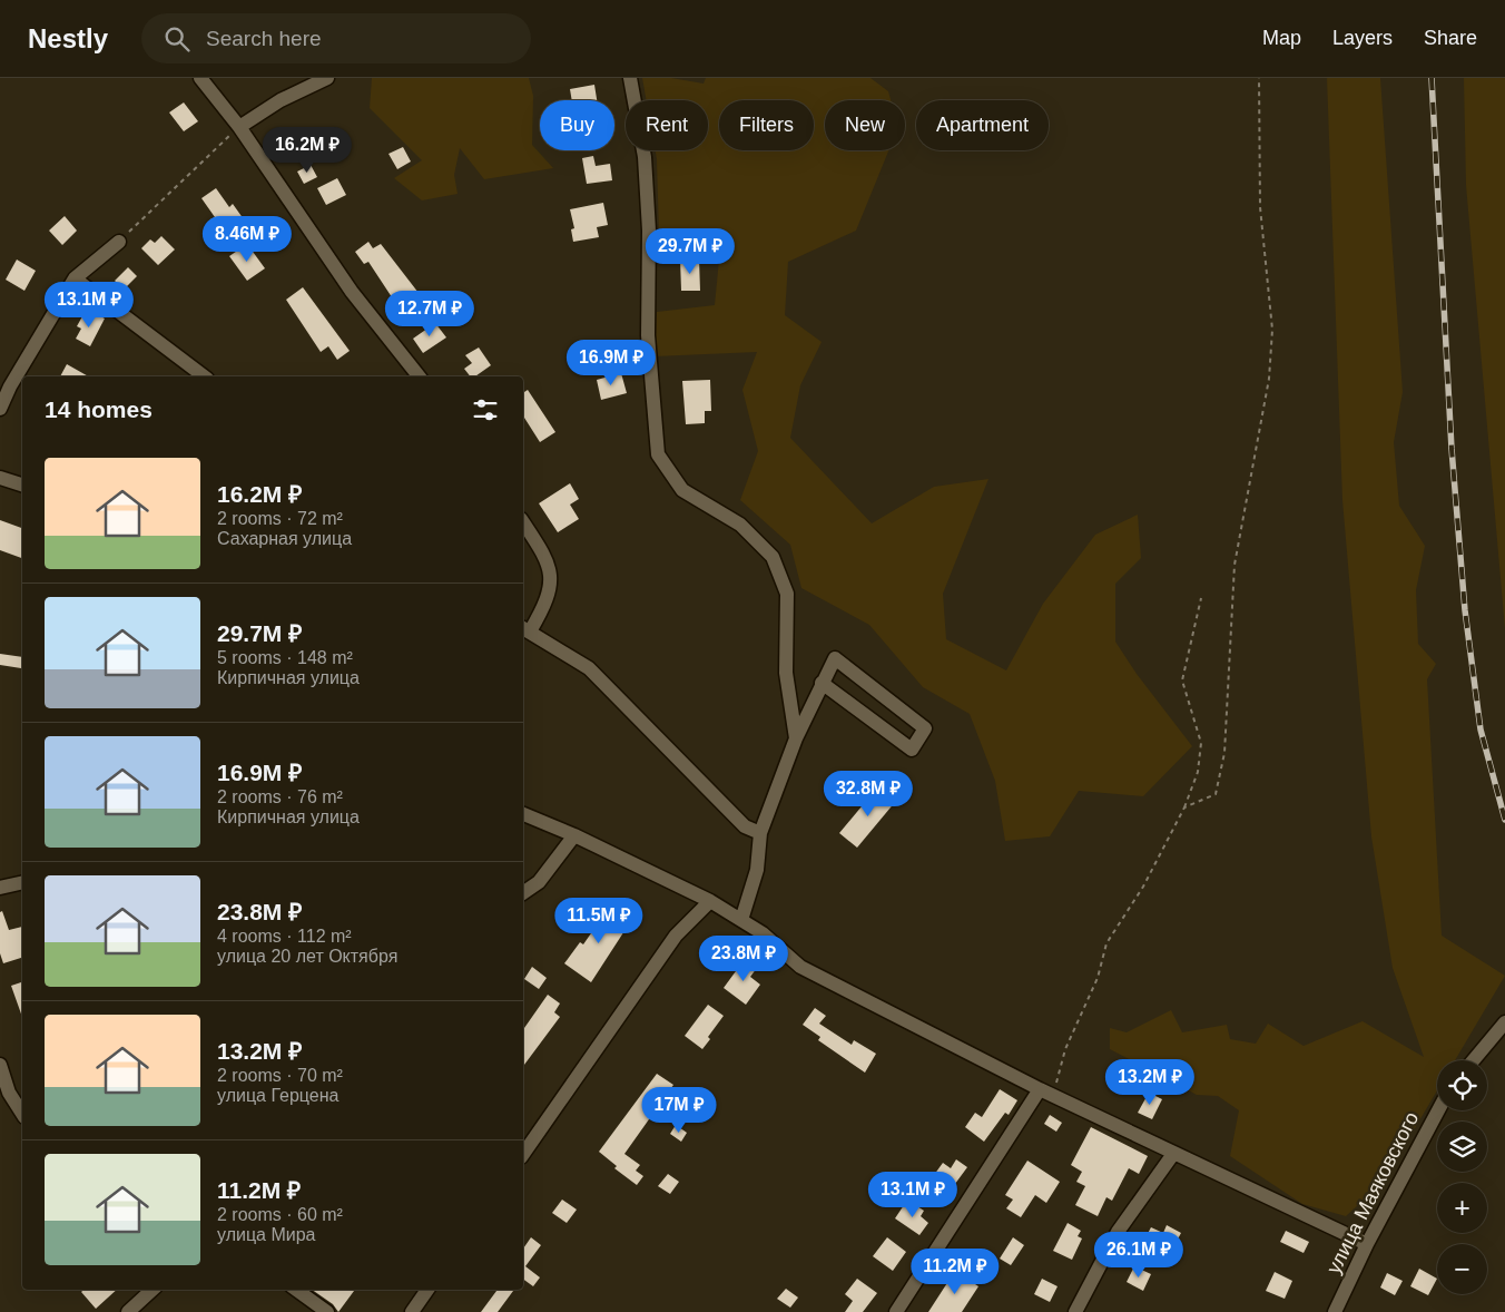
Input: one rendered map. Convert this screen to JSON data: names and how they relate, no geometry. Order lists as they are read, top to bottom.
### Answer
{
  "streets": {
    "street": ["улица Маяковского"]
  },
  "page": {
    "header": "Nestly",
    "search": "Search here",
    "nav": ["Map", "Layers", "Share"],
    "chip": [
      "Buy",
      "Rent",
      "Filters",
      "New",
      "Apartment"
    ],
    "price": [
      "16.2M ₽",
      "8.46M ₽",
      "29.7M ₽",
      "13.1M ₽",
      "12.7M ₽",
      "16.9M ₽",
      "32.8M ₽",
      "11.5M ₽",
      "23.8M ₽",
      "13.2M ₽",
      "17M ₽",
      "13.1M ₽",
      "26.1M ₽",
      "11.2M ₽"
    ],
    "heading": "14 homes",
    "list": [
      {
        "name": "16.2M ₽",
        "note": "2 rooms · 72 m² · Сахарная улица"
      },
      {
        "name": "29.7M ₽",
        "note": "5 rooms · 148 m² · Кирпичная улица"
      },
      {
        "name": "16.9M ₽",
        "note": "2 rooms · 76 m² · Кирпичная улица"
      },
      {
        "name": "23.8M ₽",
        "note": "4 rooms · 112 m² · улица 20 лет Октября"
      },
      {
        "name": "13.2M ₽",
        "note": "2 rooms · 70 m² · улица Герцена"
      },
      {
        "name": "11.2M ₽",
        "note": "2 rooms · 60 m² · улица Мира"
      }
    ],
    "map_buttons": ["+", "−"]
  }
}
